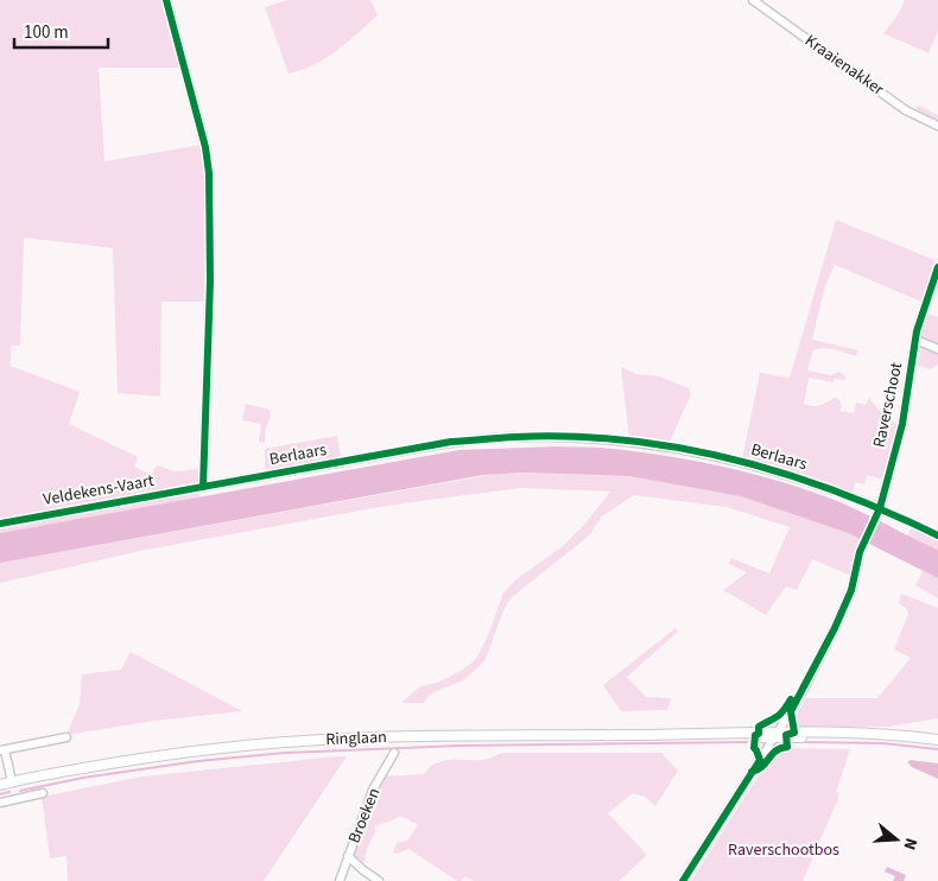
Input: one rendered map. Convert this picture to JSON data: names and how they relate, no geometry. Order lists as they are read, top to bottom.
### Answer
{
  "streets": {
    "main road": ["Ringlaan"],
    "street": [
      "Kraaienakker",
      "Raverschoot",
      "Berlaars",
      "Broeken"
    ],
    "cycle path": ["Veldekens-Vaart"]
  },
  "crossings": [
    ["Raverschoot", "Berlaars"],
    ["Raverschoot", "Ringlaan"]
  ],
  "parks": ["Raverschootbos"],
  "scale_bar": "100 m",
  "north": "right"
}
